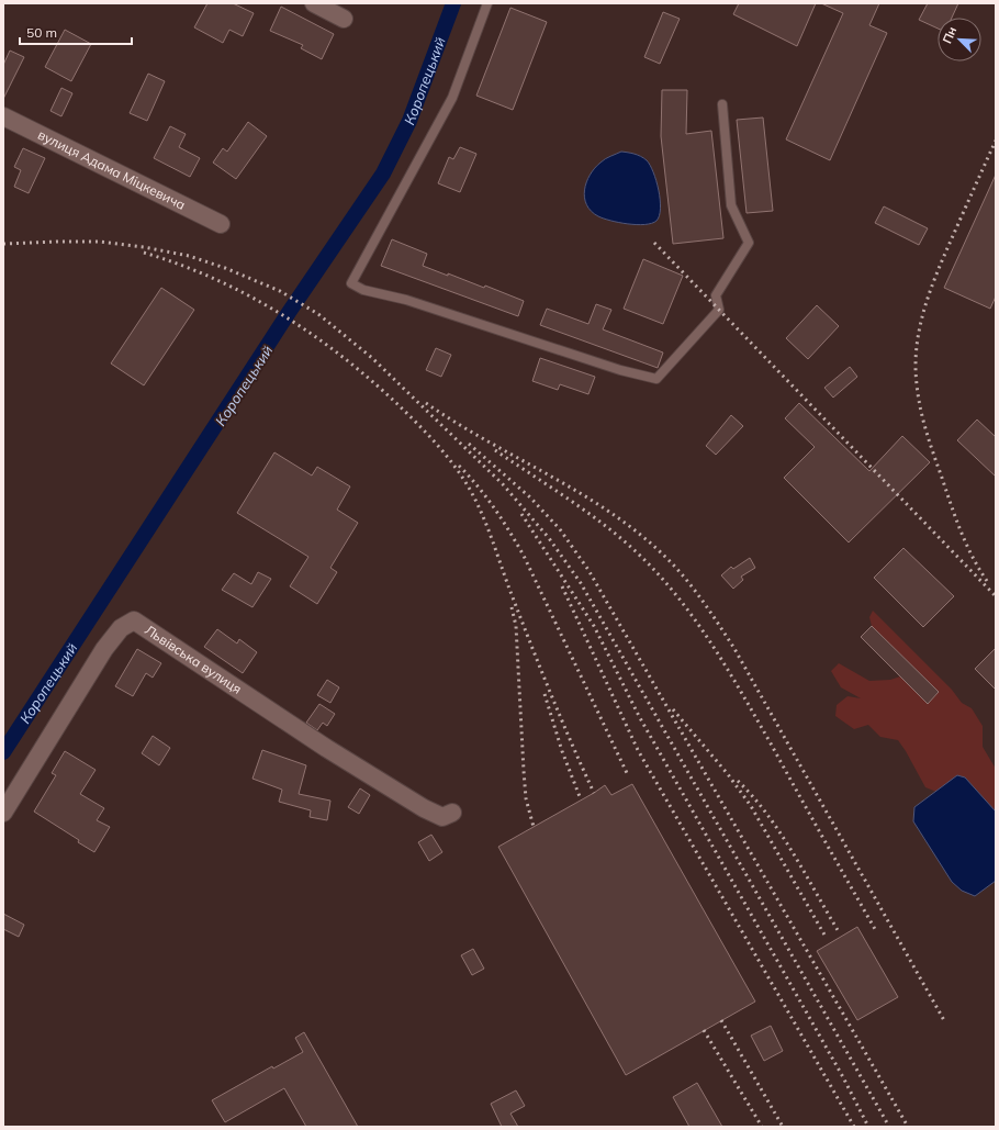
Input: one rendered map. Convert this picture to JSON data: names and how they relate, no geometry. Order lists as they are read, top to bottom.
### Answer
{
  "streets": {
    "street": ["вулиця Адама Міцкевича", "Львівська вулиця"]
  },
  "water": ["Коропецький"],
  "scale_bar": "50 m",
  "north": "top left"
}
